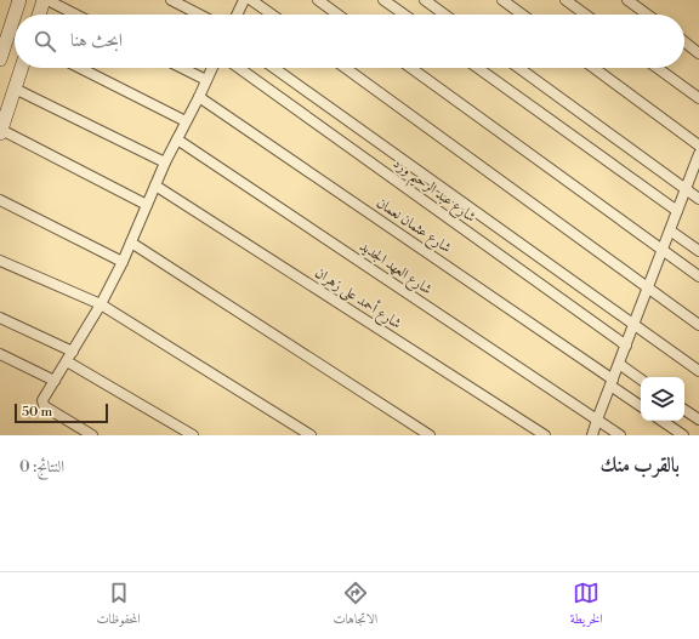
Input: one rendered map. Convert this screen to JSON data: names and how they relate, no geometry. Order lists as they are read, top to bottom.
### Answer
{
  "streets": {
    "street": [
      "شارع عبد الرحيم ورد",
      "شارع عثمان نعمان",
      "شارع العهد الجديد",
      "شارع أحمد على زهران"
    ]
  },
  "scale_bar": "50 m",
  "page": {
    "search": "ابحث هنا",
    "scale": "50 m",
    "heading": ["بالقرب منك", "النتائج: 0"],
    "nav": ["الخريطة", "الاتجاهات", "المحفوظات"]
  }
}
